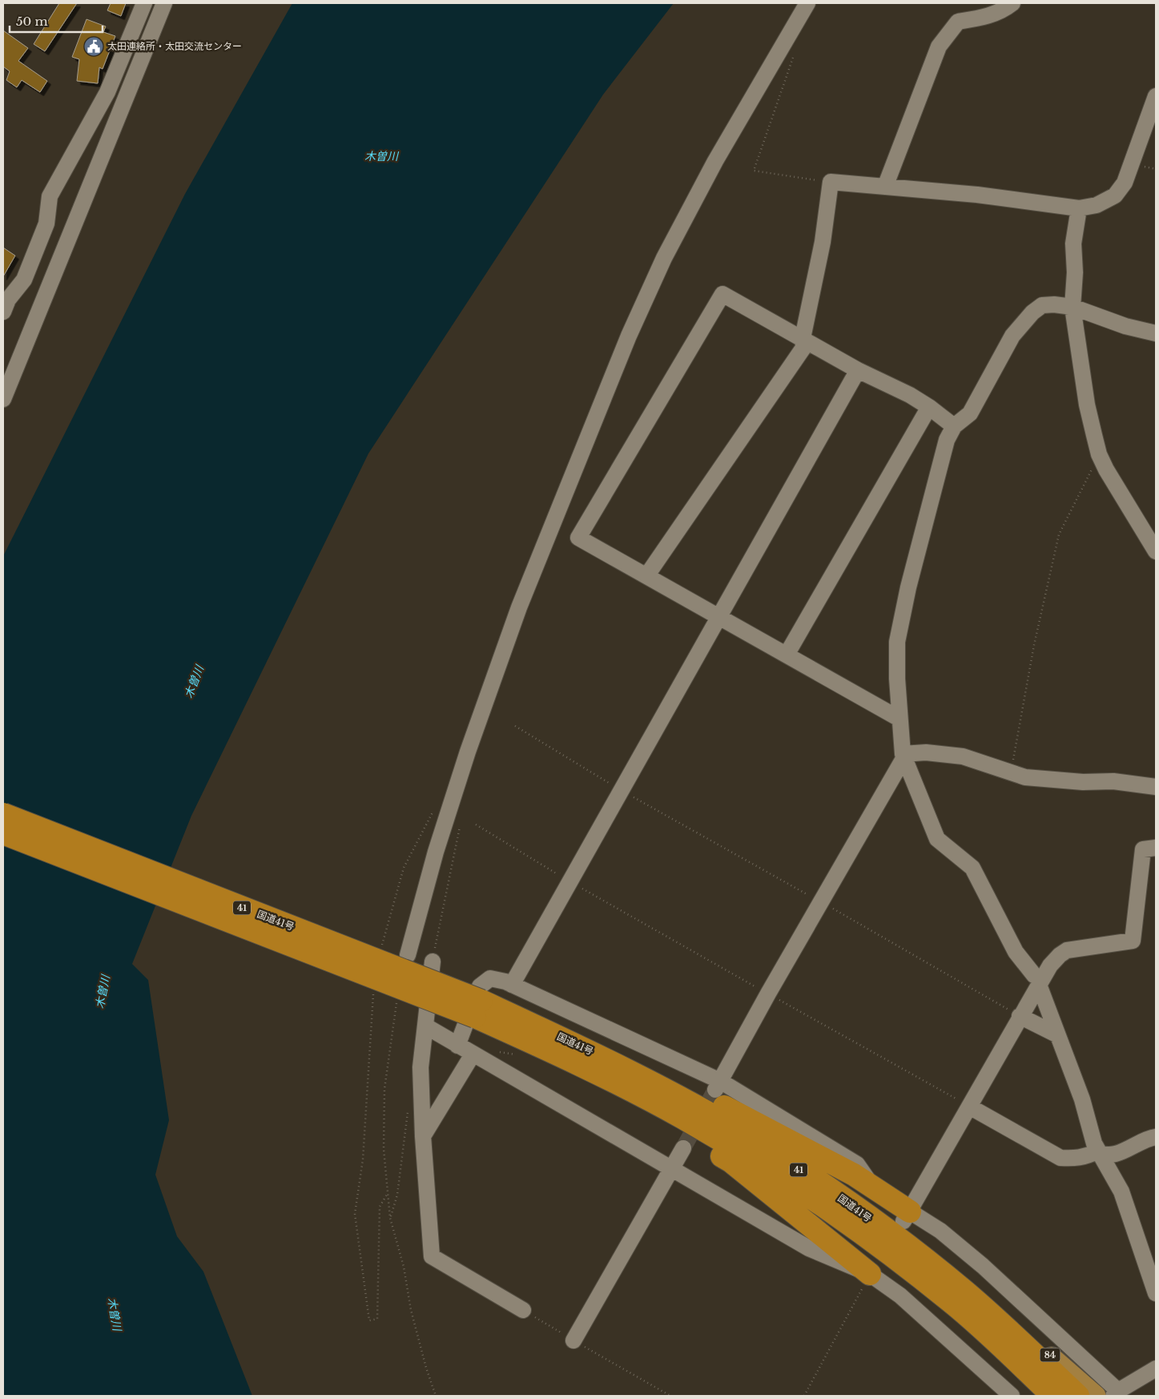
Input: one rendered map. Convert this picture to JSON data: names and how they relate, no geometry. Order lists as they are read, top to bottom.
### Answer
{
  "streets": {
    "highway": ["41", "国道41号"],
    "main road": ["84"]
  },
  "crossings": [
    ["国道41号", "84"]
  ],
  "water": ["木曽川"],
  "places": {
    "public building": ["太田連絡所・太田交流センター"]
  },
  "scale_bar": "50 m"
}
